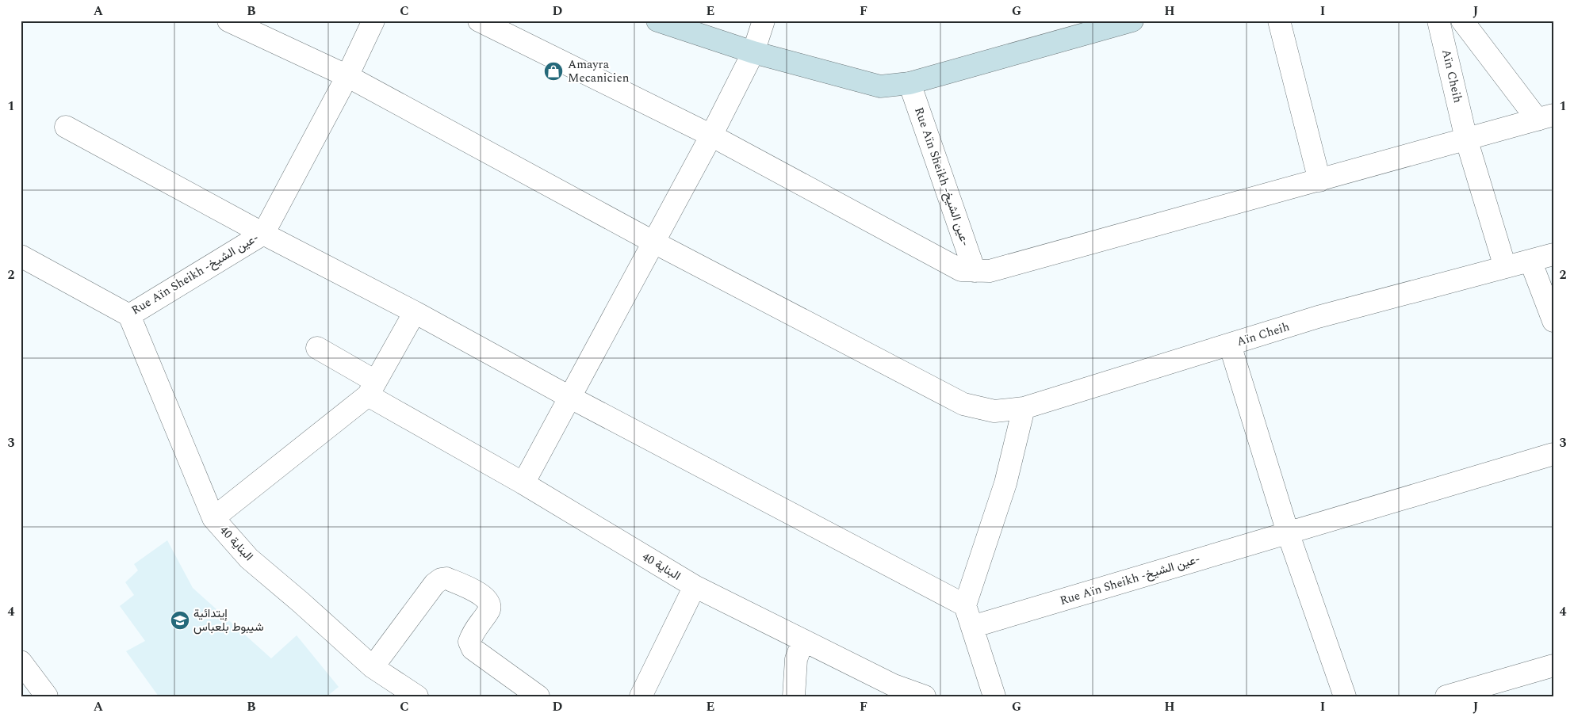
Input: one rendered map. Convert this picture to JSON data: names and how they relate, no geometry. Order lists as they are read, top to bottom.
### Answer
{
  "streets": {
    "street": ["Aïn Cheih", "Rue Aïn Sheikh -عين الشيخ-", "البناية 40"]
  },
  "crossings": [
    ["Aïn Cheih", "Rue Aïn Sheikh -عين الشيخ-"]
  ],
  "places": {
    "shop": ["Amayra Mecanicien"],
    "school or university": ["إيتدائية شيبوط بلعباس"]
  },
  "grid": {
    "columns": [
      "A",
      "B",
      "C",
      "D",
      "E",
      "F",
      "G",
      "H",
      "I",
      "J"
    ],
    "rows": [
      "1",
      "2",
      "3",
      "4"
    ]
  }
}
